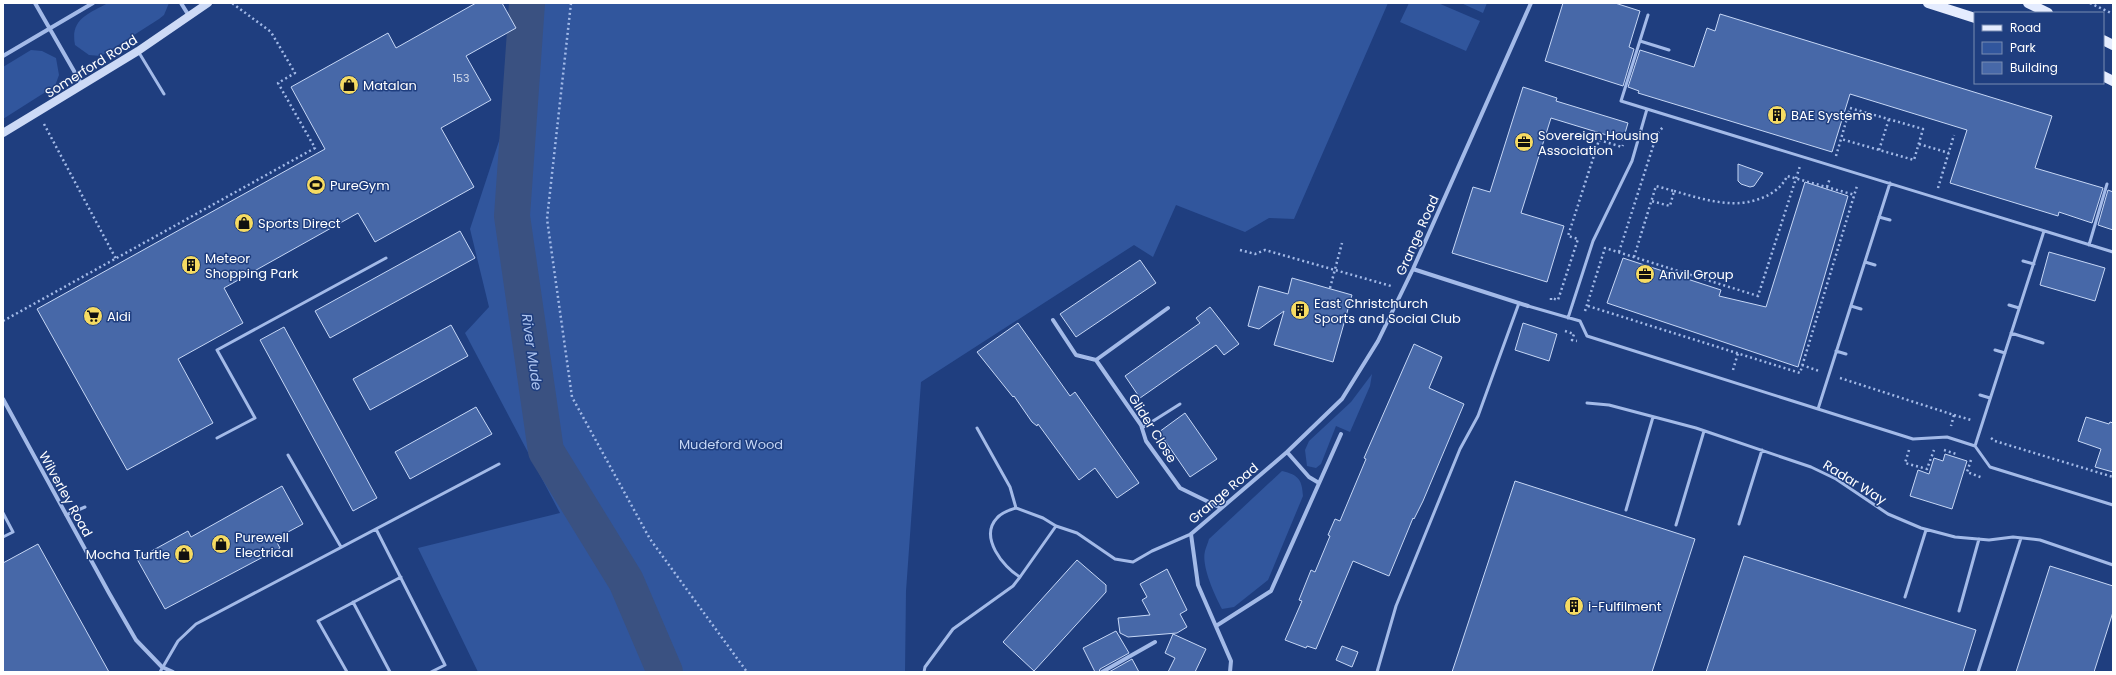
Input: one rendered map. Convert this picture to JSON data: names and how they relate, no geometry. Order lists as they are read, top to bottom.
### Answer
{
  "streets": {
    "main road": ["Somerford Road"],
    "street": ["Grange Road", "Glider Close", "Wilverley Road"],
    "lane": ["Radar Way"]
  },
  "crossings": [
    ["Grange Road", "Glider Close"]
  ],
  "water": ["River Mude"],
  "parks": ["Mudeford Wood"],
  "places": {
    "shop": [
      "Matalan",
      "Sports Direct",
      "Purewell Electrical",
      "Mocha Turtle"
    ],
    "building": [
      "BAE Systems",
      "Meteor Shopping Park",
      "East Christchurch Sports and Social Club",
      "i-Fulfilment"
    ],
    "office": ["Sovereign Housing Association", "Anvil Group"],
    "sports": ["PureGym"],
    "supermarket": ["Aldi"]
  },
  "house_numbers": ["153"],
  "legend": ["Road", "Park", "Building"]
}
